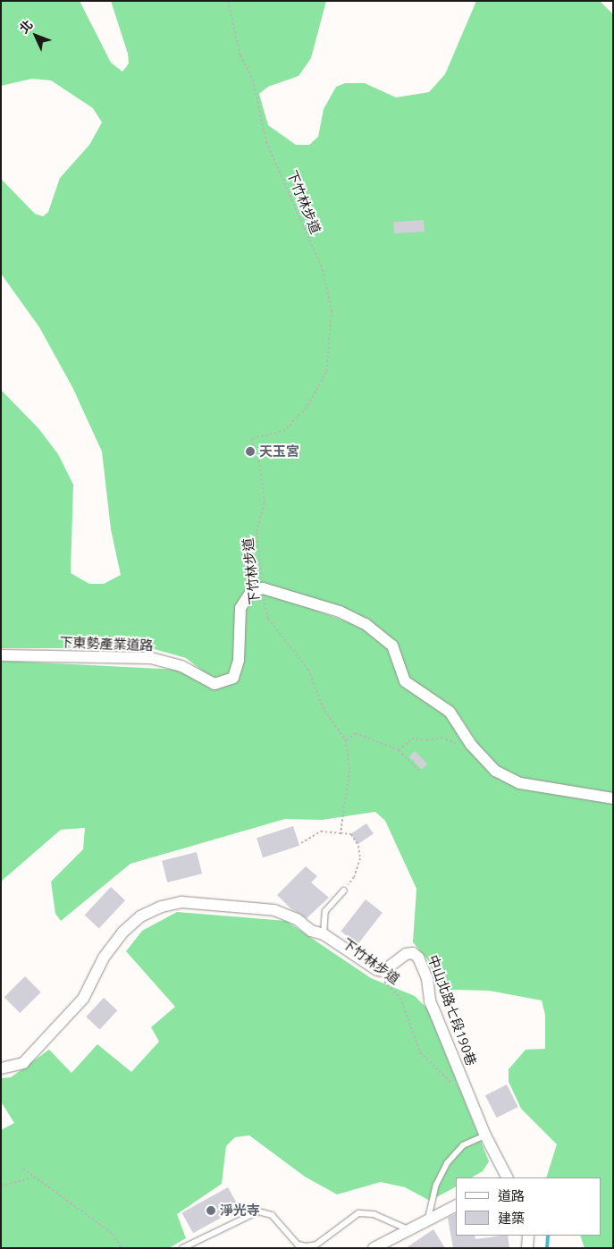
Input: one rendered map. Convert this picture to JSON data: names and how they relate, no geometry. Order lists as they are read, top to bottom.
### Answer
{
  "streets": {
    "street": ["下東勢產業道路", "中山北路七段190巷"],
    "path": ["下竹林步道"]
  },
  "crossings": [
    ["下竹林步道", "下東勢產業道路"]
  ],
  "places": ["天玉宮", "淨光寺"],
  "legend": ["道路", "建築"],
  "north": "top left"
}
